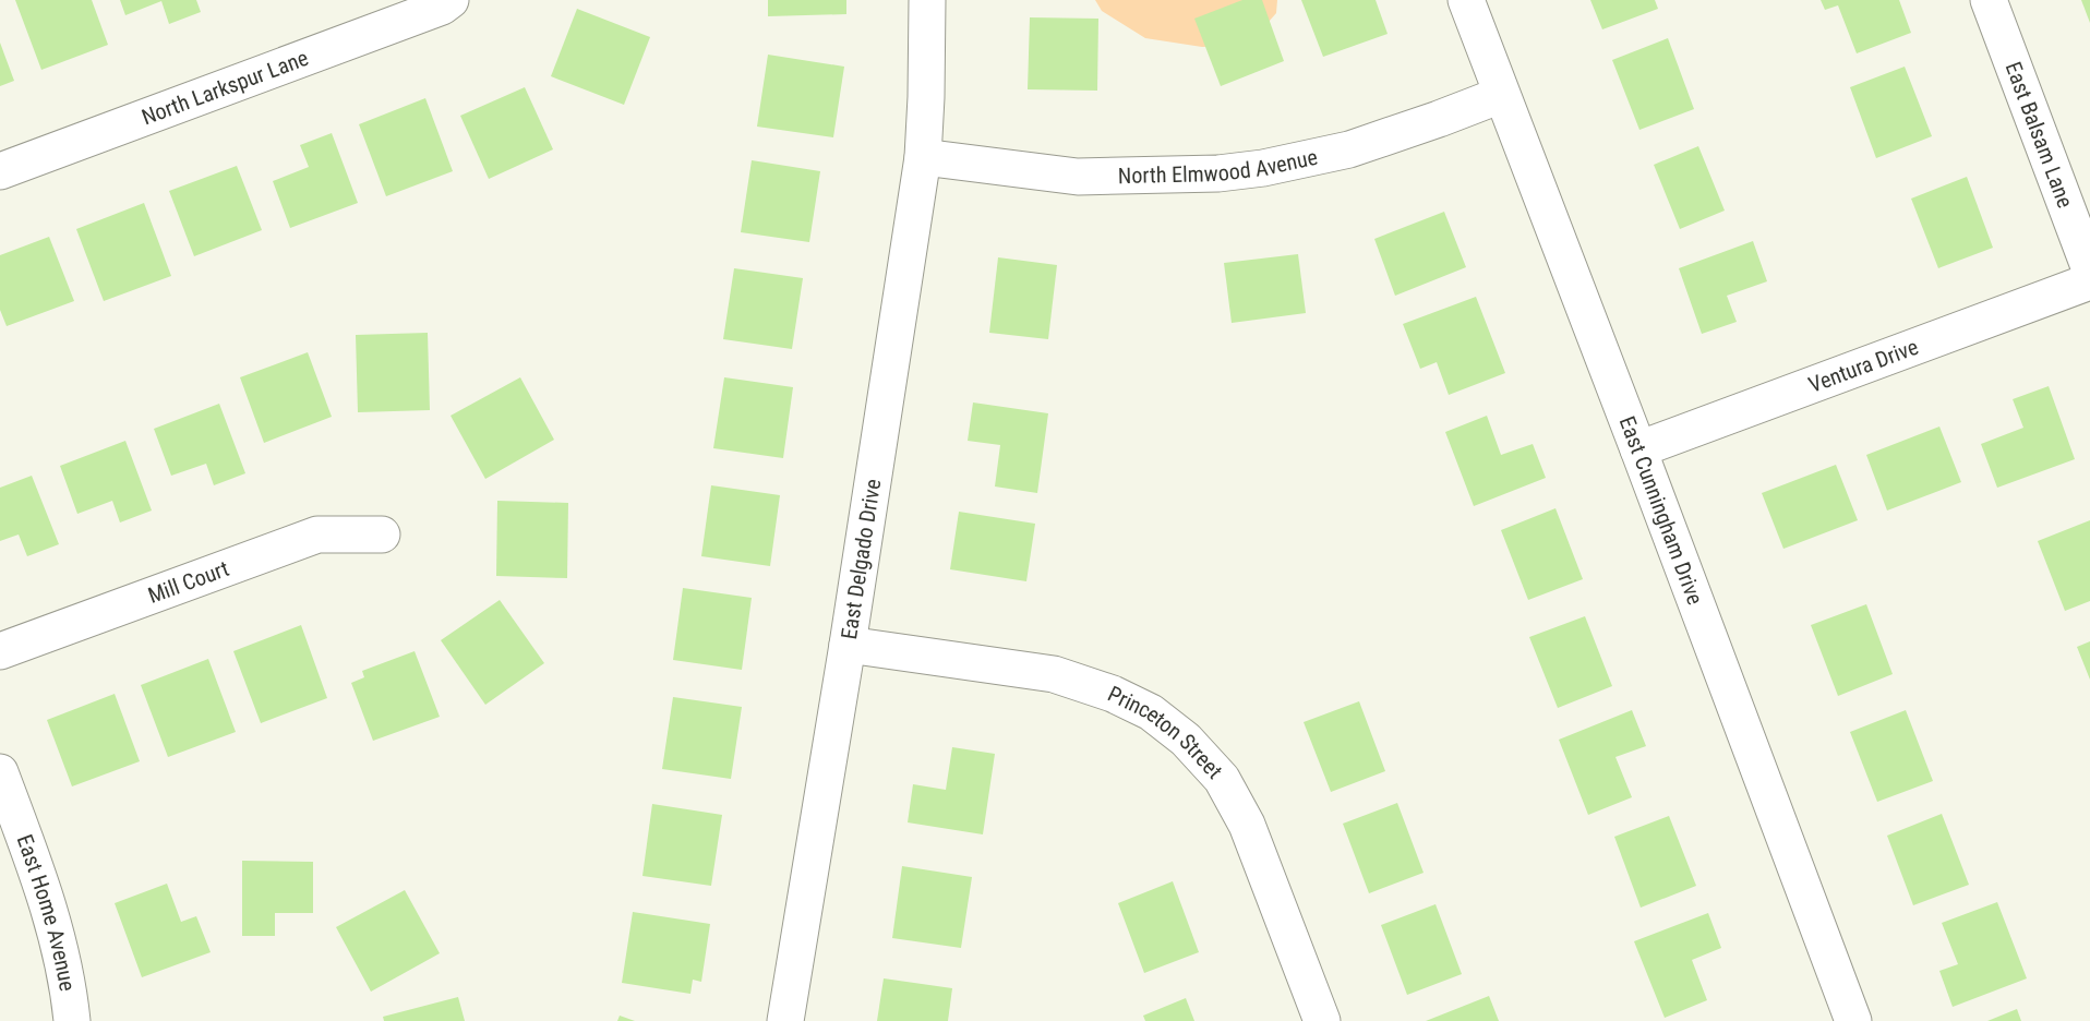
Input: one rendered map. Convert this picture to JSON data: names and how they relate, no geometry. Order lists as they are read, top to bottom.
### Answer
{
  "streets": {
    "street": [
      "North Larkspur Lane",
      "East Balsam Lane",
      "North Elmwood Avenue",
      "Ventura Drive",
      "East Cunningham Drive",
      "East Delgado Drive",
      "Mill Court",
      "Princeton Street",
      "East Home Avenue"
    ]
  },
  "crossings": [
    ["North Elmwood Avenue", "East Cunningham Drive"],
    ["North Elmwood Avenue", "East Delgado Drive"],
    ["Ventura Drive", "East Cunningham Drive"],
    ["East Delgado Drive", "Princeton Street"]
  ]
}
